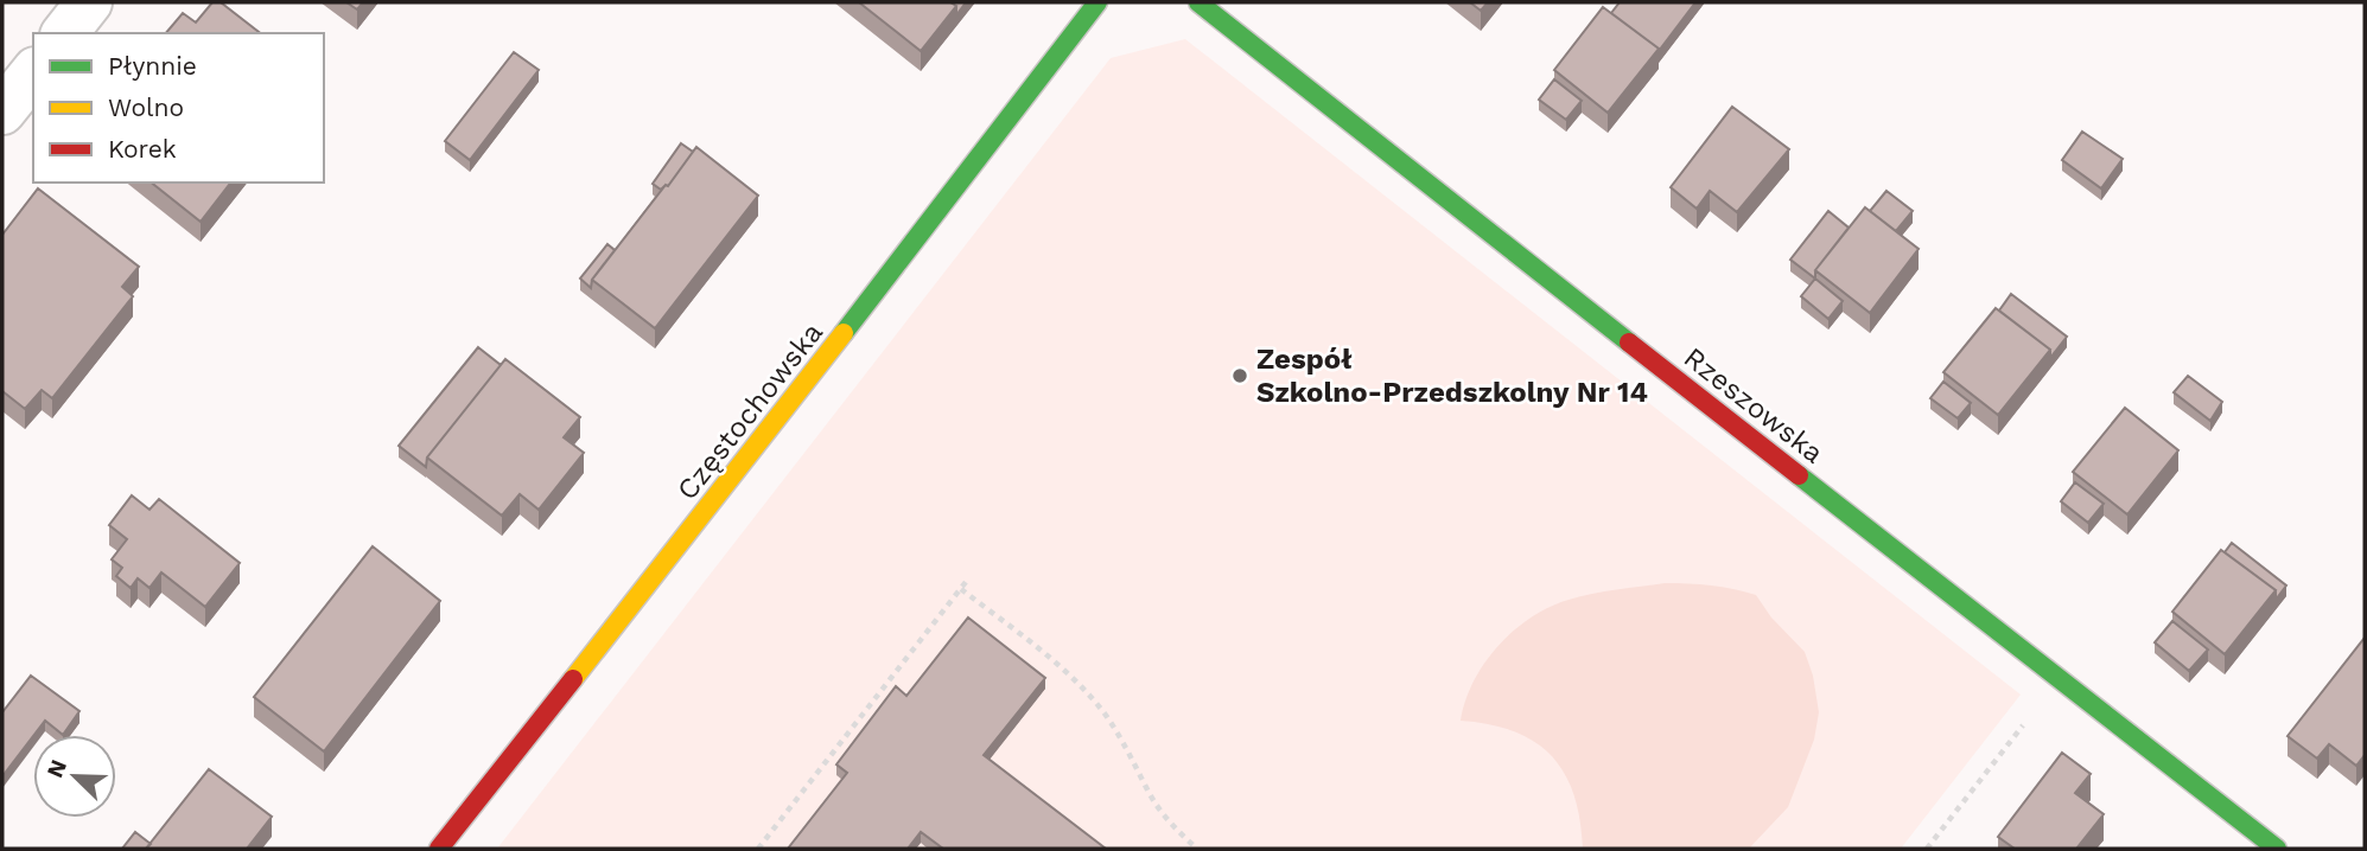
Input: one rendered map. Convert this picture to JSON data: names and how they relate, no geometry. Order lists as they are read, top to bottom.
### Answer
{
  "streets": {
    "street": ["Rzeszowska", "Częstochowska"]
  },
  "places": ["Zespół Szkolno-Przedszkolny Nr 14"],
  "legend": ["Płynnie", "Wolno", "Korek"],
  "north": "top left"
}
